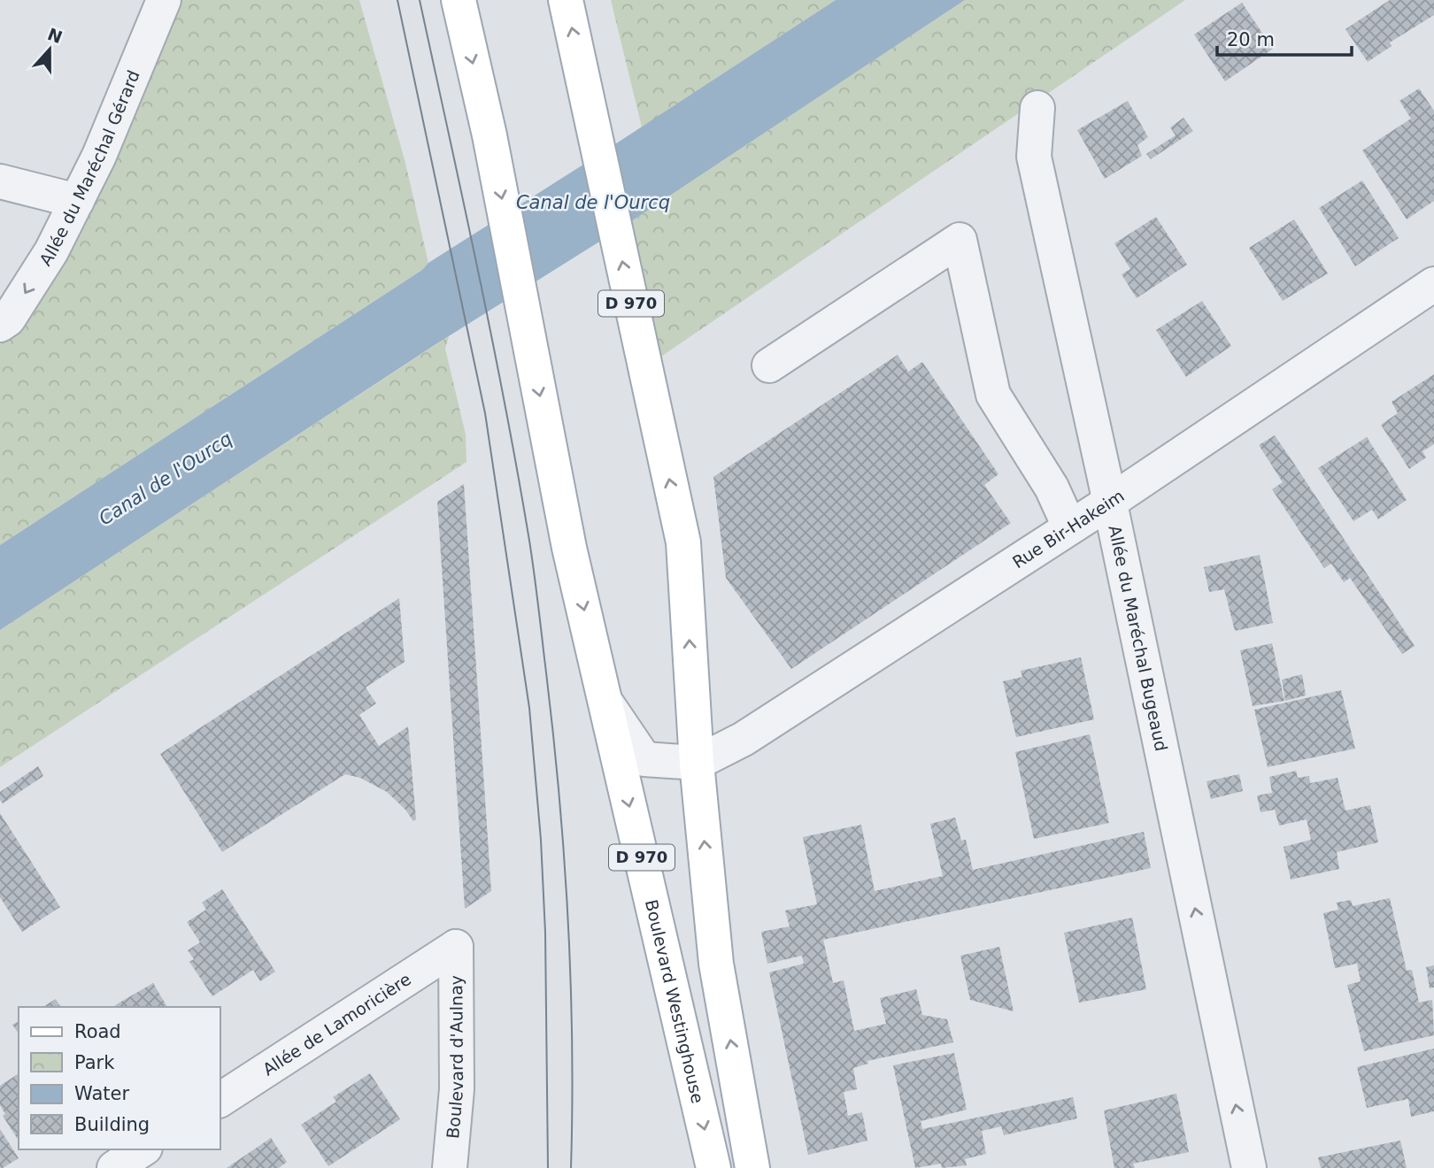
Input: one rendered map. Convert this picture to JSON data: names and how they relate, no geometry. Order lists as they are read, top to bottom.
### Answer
{
  "streets": {
    "main road": ["D 970", "Boulevard Westinghouse"],
    "street": [
      "Allée du Maréchal Gérard",
      "Rue Bir-Hakeim",
      "Allée du Maréchal Bugeaud",
      "Allée de Lamoricière",
      "Boulevard d'Aulnay"
    ]
  },
  "crossings": [
    ["D 970", "Rue Bir-Hakeim"],
    ["Rue Bir-Hakeim", "Allée du Maréchal Bugeaud"],
    ["Allée de Lamoricière", "Boulevard d'Aulnay"]
  ],
  "one_way": ["Allée du Maréchal Gérard", "Allée du Maréchal Bugeaud"],
  "water": ["Canal de l'Ourcq"],
  "legend": [
    "Road",
    "Park",
    "Water",
    "Building"
  ],
  "scale_bar": "20 m",
  "north": "top"
}
